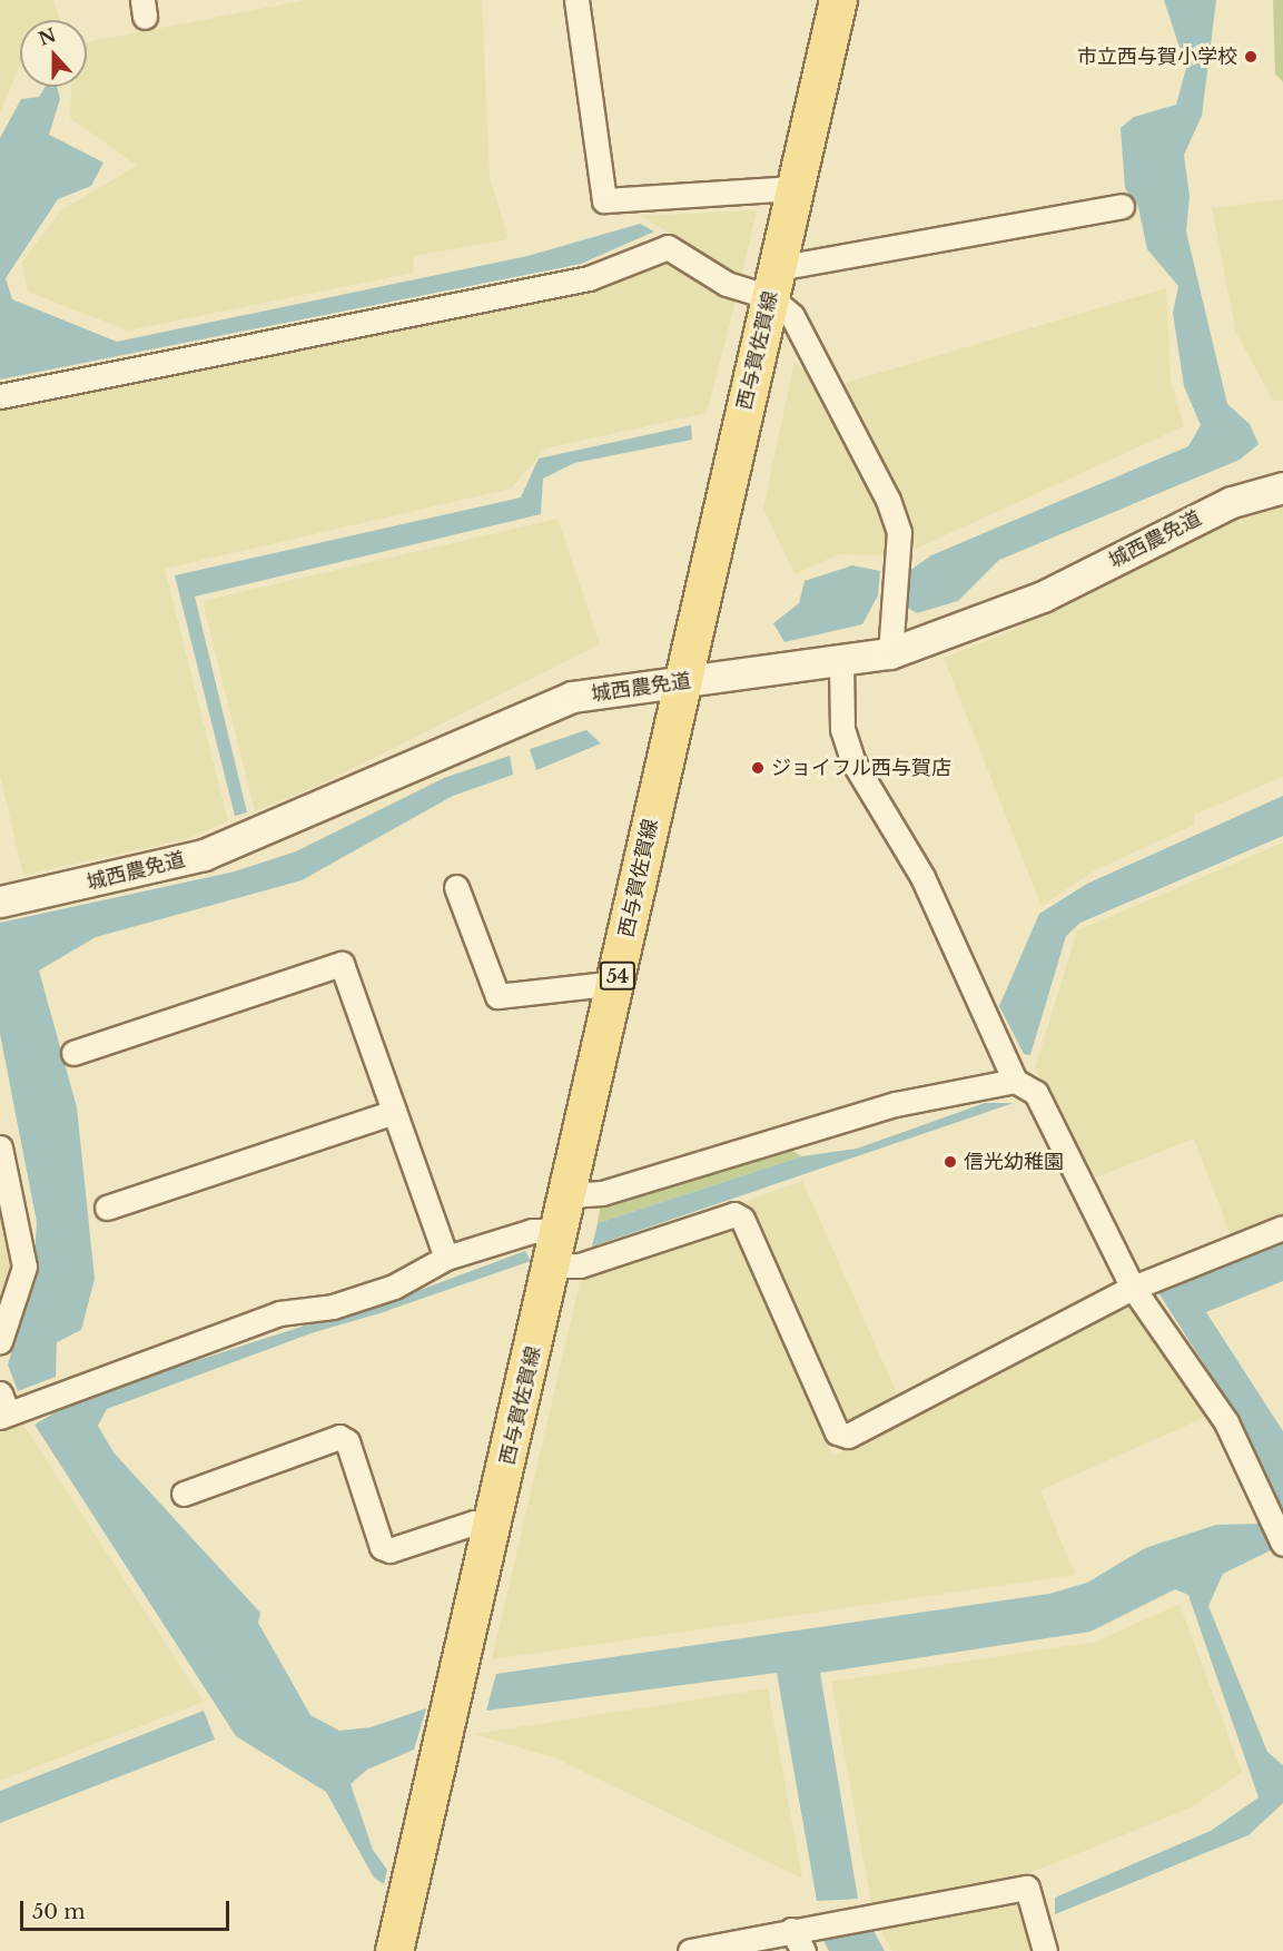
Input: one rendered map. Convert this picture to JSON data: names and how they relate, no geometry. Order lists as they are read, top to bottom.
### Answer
{
  "streets": {
    "main road": ["西与賀佐賀線", "54"],
    "street": ["城西農免道"]
  },
  "crossings": [
    ["西与賀佐賀線", "城西農免道"]
  ],
  "places": ["市立西与賀小学校", "ジョイフル西与賀店", "信光幼稚園"],
  "scale_bar": "50 m",
  "north": "top"
}
